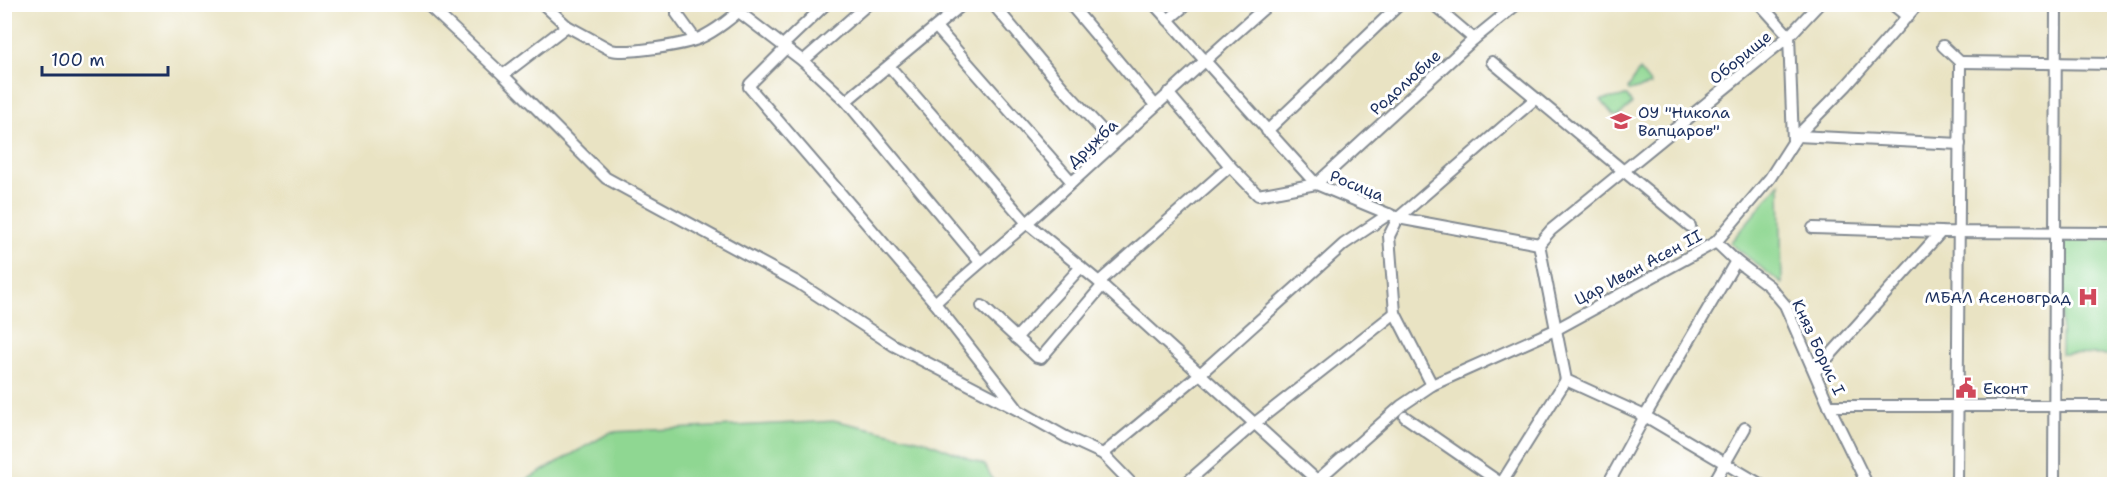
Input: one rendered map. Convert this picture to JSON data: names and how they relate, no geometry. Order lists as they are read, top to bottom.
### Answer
{
  "streets": {
    "street": [
      "Оборище",
      "Родолюбие",
      "Дружба",
      "Росица",
      "Цар Иван Асен II",
      "Княз Борис I"
    ]
  },
  "crossings": [
    ["Оборище", "Росица"],
    ["Родолюбие", "Росица"],
    ["Дружба", "Росица"],
    ["Цар Иван Асен II", "Княз Борис I"]
  ],
  "places": {
    "school or university": ["ОУ \"Никола Вапцаров\""],
    "hospital": ["МБАЛ Асеновград"],
    "public building": ["Еконт"]
  },
  "scale_bar": "100 m"
}
